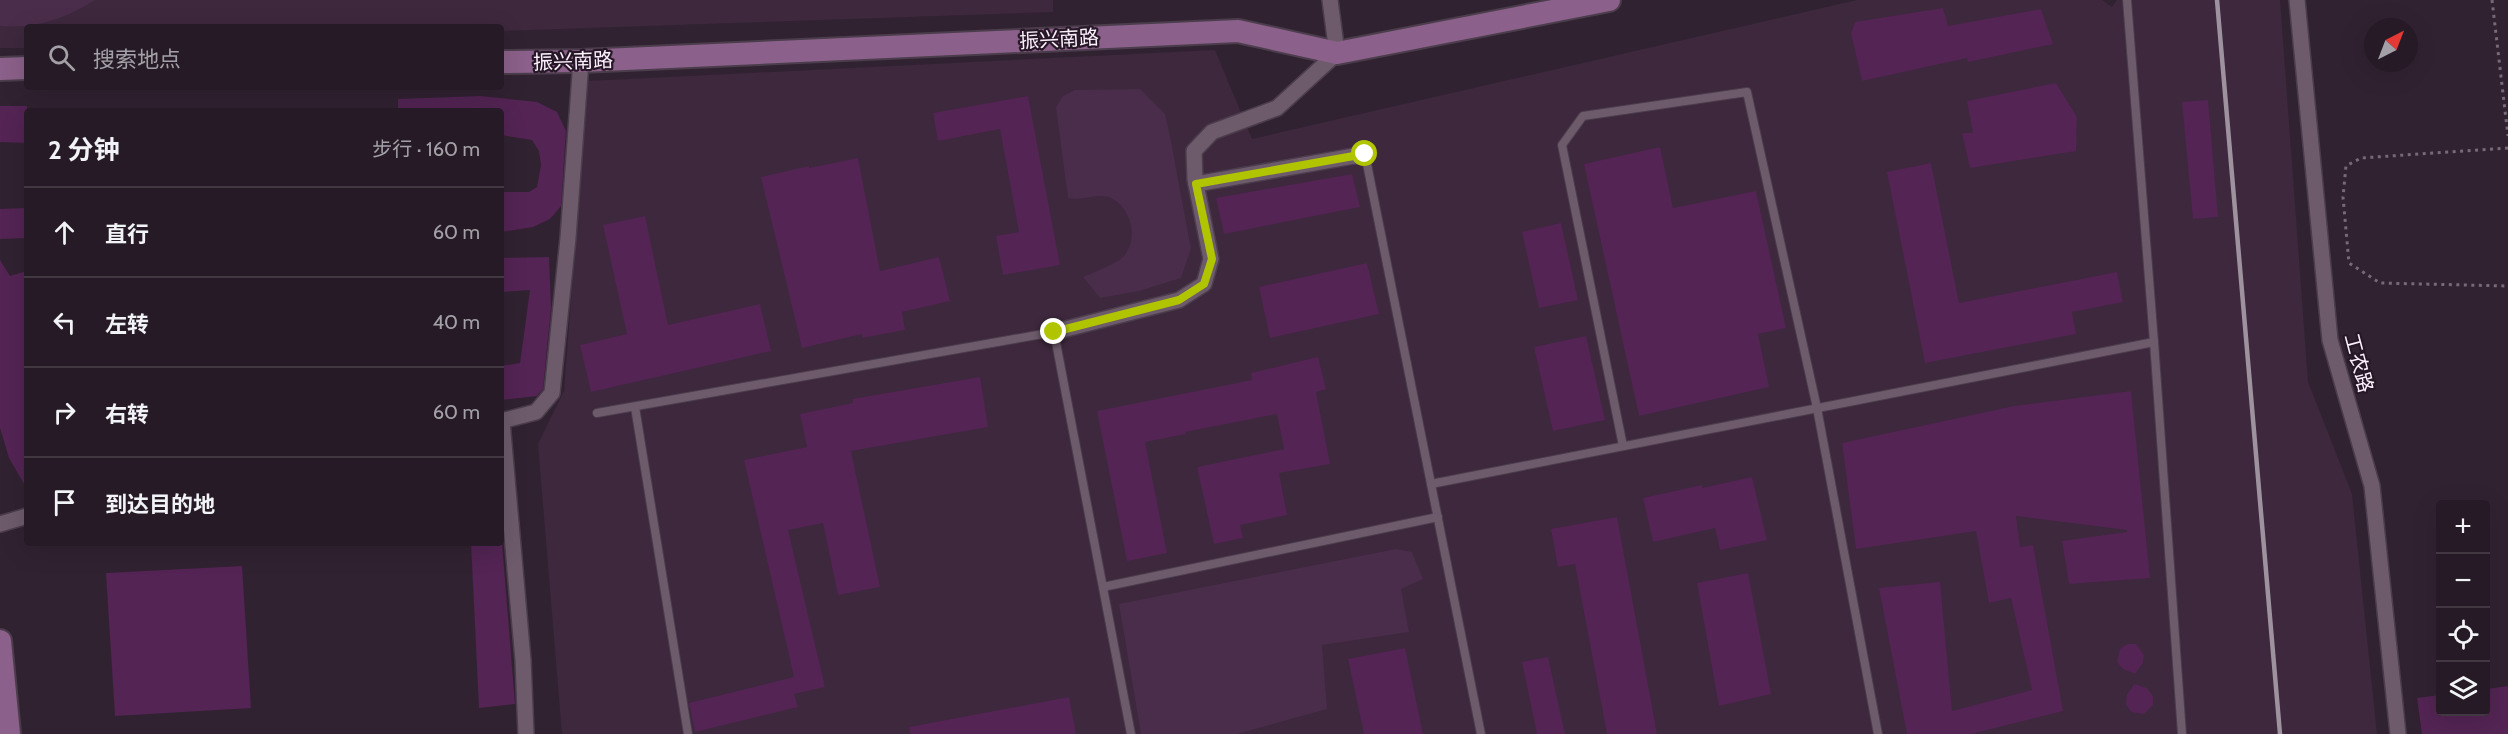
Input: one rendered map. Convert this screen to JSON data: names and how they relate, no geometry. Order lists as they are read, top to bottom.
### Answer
{
  "streets": {
    "main road": ["振兴南路"],
    "street": ["工农路"]
  },
  "north": "top right",
  "page": {
    "search": "搜索地点",
    "heading": ["2 分钟", "步行 · 160 m"],
    "list": [
      ["直行", "60 m"],
      ["左转", "40 m"],
      ["右转", "60 m"],
      "到达目的地"
    ],
    "map_buttons": ["+", "−"]
  }
}
